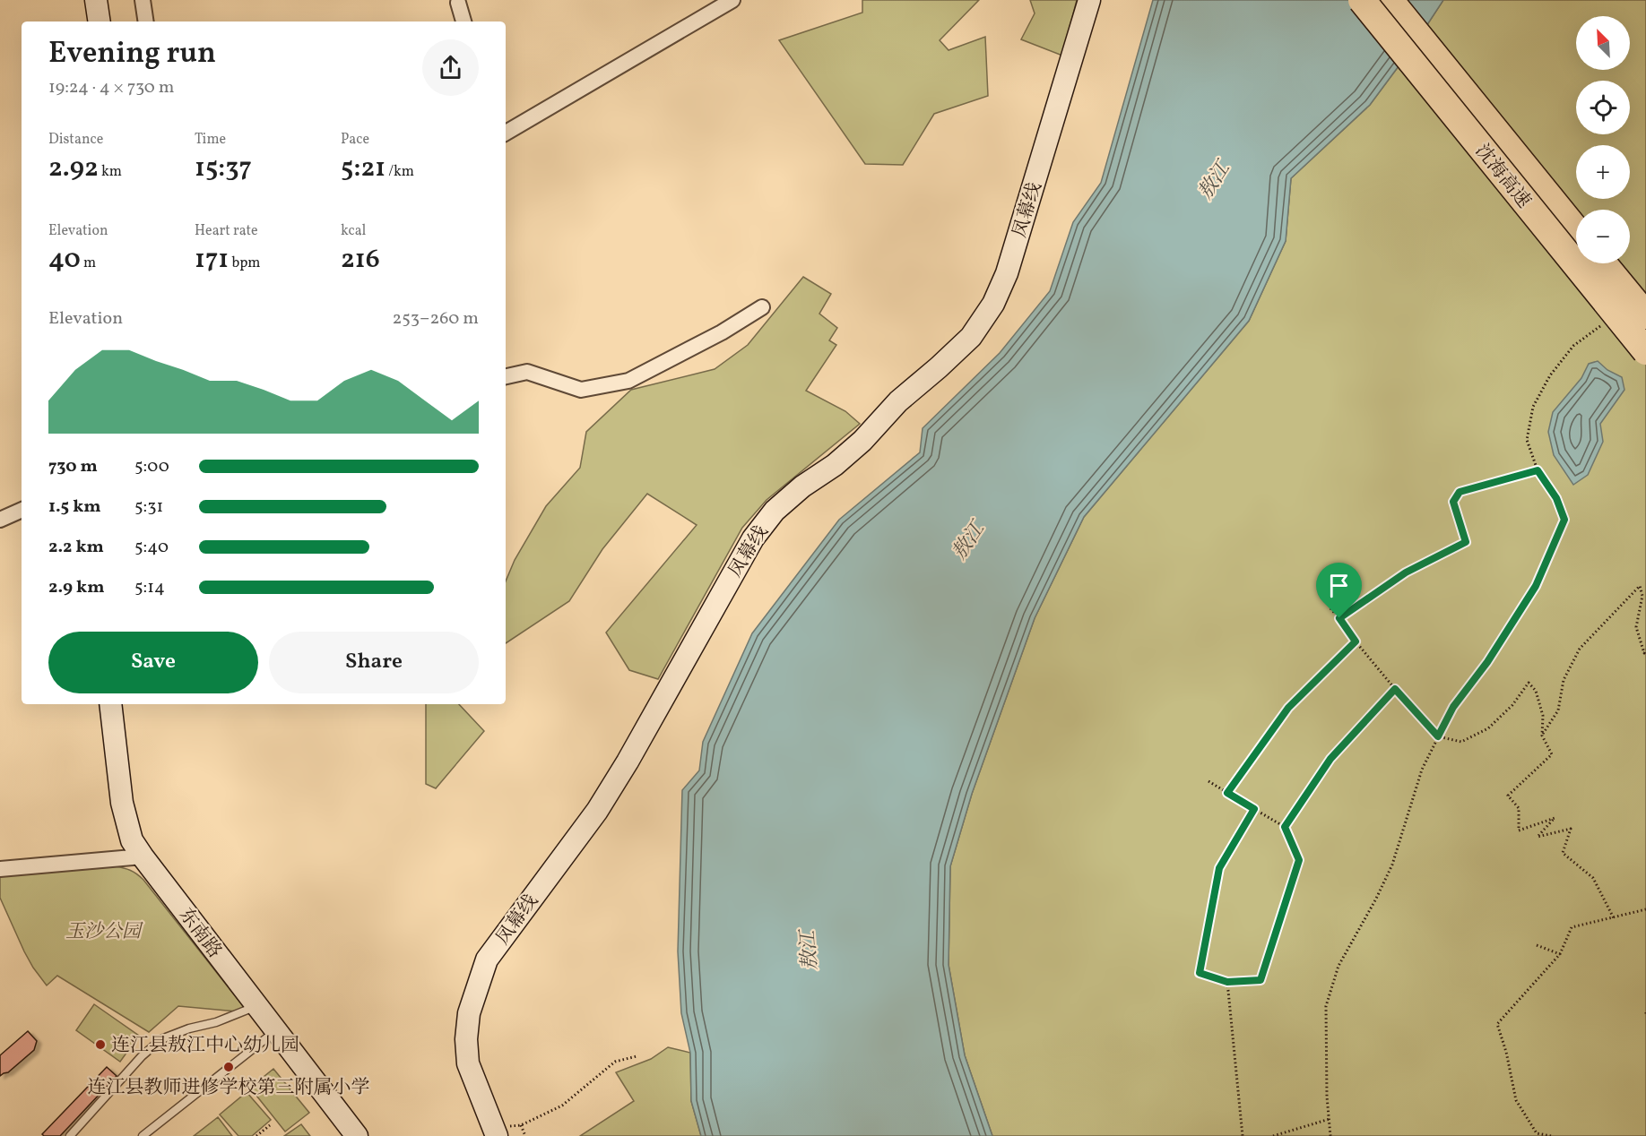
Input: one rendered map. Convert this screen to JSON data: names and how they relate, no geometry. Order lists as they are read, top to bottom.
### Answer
{
  "streets": {
    "highway": ["沈海高速"],
    "main road": ["凤幕线", "东南路"]
  },
  "water": ["敖江"],
  "parks": ["玉沙公园"],
  "places": ["连江县敖江中心幼儿园", "连江县教师进修学校第三附属小学"],
  "north": "top left",
  "page": {
    "map_buttons": ["+", "−"],
    "heading": ["Evening run", "19:24 · 4 × 730 m"],
    "stats": [
      ["Distance", "2.92 km"],
      ["Time", "15:37"],
      ["Pace", "5:21 /km"],
      ["Elevation", "40 m"],
      ["Heart rate", "171 bpm"],
      ["kcal", "216"]
    ],
    "chart": ["Elevation", "253–260 m"],
    "list": [
      {
        "name": "730 m",
        "note": "5:00"
      },
      {
        "name": "1.5 km",
        "note": "5:31"
      },
      {
        "name": "2.2 km",
        "note": "5:40"
      },
      {
        "name": "2.9 km",
        "note": "5:14"
      }
    ],
    "buttons": ["Save", "Share"]
  }
}
